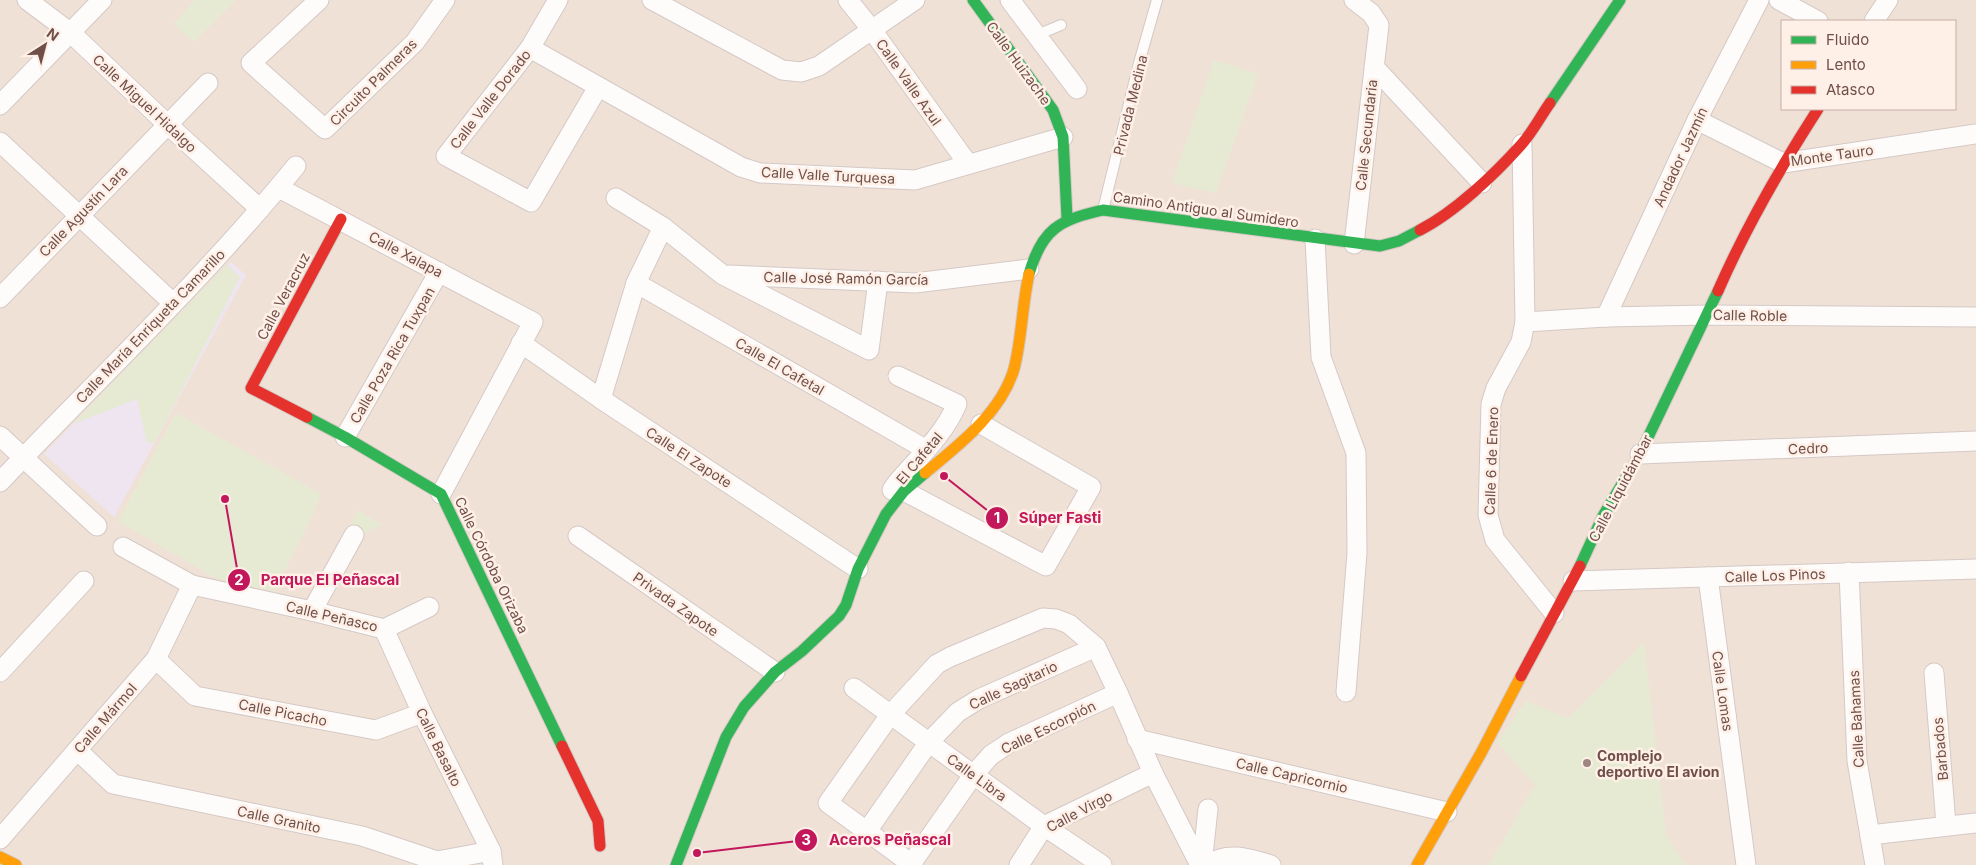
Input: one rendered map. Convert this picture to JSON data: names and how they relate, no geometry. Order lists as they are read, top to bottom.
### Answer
{
  "streets": {
    "main road": [
      "Calle Huizache",
      "Camino Antiguo al Sumidero",
      "Calle Veracruz",
      "Calle Liquidámbar",
      "Calle Córdoba Orizaba"
    ],
    "street": [
      "Circuito Palmeras",
      "Calle Valle Azul",
      "Calle Valle Dorado",
      "Calle Miguel Hidalgo",
      "Calle Secundaria",
      "Monte Tauro",
      "Andador Jazmín",
      "Calle Valle Turquesa",
      "Calle Agustín Lara",
      "Calle Xalapa",
      "Calle José Ramón García",
      "Calle Roble",
      "Calle María Enriqueta Camarillo",
      "Calle Poza Rica Tuxpan",
      "Calle El Cafetal",
      "Cedro",
      "Calle El Zapote",
      "El Cafetal",
      "Calle 6 de Enero",
      "Calle Los Pinos",
      "Privada Zapote",
      "Calle Peñasco",
      "Calle Sagitario",
      "Calle Lomas",
      "Calle Picacho",
      "Calle Mármol",
      "Calle Bahamas",
      "Calle Escorpión",
      "Calle Basalto",
      "Barbados",
      "Calle Capricornio",
      "Calle Libra",
      "Calle Virgo",
      "Calle Granito"
    ],
    "lane": ["Privada Medina"]
  },
  "crossings": [
    ["Calle Huizache", "Calle Valle Turquesa"],
    ["Calle Huizache", "Camino Antiguo al Sumidero"],
    ["Calle Valle Azul", "Calle Valle Turquesa"],
    ["Calle Valle Dorado", "Calle Valle Turquesa"],
    ["Calle Miguel Hidalgo", "Calle Agustín Lara"],
    ["Calle Miguel Hidalgo", "Calle María Enriqueta Camarillo"],
    ["Privada Medina", "Camino Antiguo al Sumidero"],
    ["Calle Secundaria", "Camino Antiguo al Sumidero"],
    ["Monte Tauro", "Andador Jazmín"],
    ["Monte Tauro", "Calle Liquidámbar"],
    ["Andador Jazmín", "Calle Roble"],
    ["Camino Antiguo al Sumidero", "Calle José Ramón García"],
    ["Camino Antiguo al Sumidero", "Calle El Zapote"],
    ["Camino Antiguo al Sumidero", "El Cafetal"],
    ["Camino Antiguo al Sumidero", "Calle 6 de Enero"],
    ["Camino Antiguo al Sumidero", "Privada Zapote"],
    ["Calle Xalapa", "Calle Veracruz"],
    ["Calle Xalapa", "Calle María Enriqueta Camarillo"],
    ["Calle Xalapa", "Calle Poza Rica Tuxpan"],
    ["Calle Xalapa", "Calle El Zapote"],
    ["Calle Veracruz", "Calle Córdoba Orizaba"],
    ["Calle Roble", "Calle 6 de Enero"],
    ["Calle Roble", "Calle Liquidámbar"],
    ["Calle Poza Rica Tuxpan", "Calle Córdoba Orizaba"],
    ["Calle El Cafetal", "El Cafetal"],
    ["Cedro", "Calle Liquidámbar"],
    ["Calle 6 de Enero", "Calle Liquidámbar"],
    ["Calle Liquidámbar", "Calle Los Pinos"],
    ["Calle Liquidámbar", "Calle Capricornio"],
    ["Calle Los Pinos", "Calle Lomas"],
    ["Calle Los Pinos", "Calle Bahamas"],
    ["Calle Peñasco", "Calle Mármol"],
    ["Calle Peñasco", "Calle Basalto"],
    ["Calle Sagitario", "Calle Libra"],
    ["Calle Picacho", "Calle Mármol"],
    ["Calle Picacho", "Calle Basalto"],
    ["Calle Mármol", "Calle Granito"],
    ["Calle Escorpión", "Calle Libra"],
    ["Calle Basalto", "Calle Granito"],
    ["Calle Libra", "Calle Virgo"]
  ],
  "places": [
    "Súper Fasti",
    "Parque El Peñascal",
    "Complejo deportivo El avion",
    "Aceros Peñascal"
  ],
  "legend": ["Fluido", "Lento", "Atasco"],
  "north": "top right"
}
